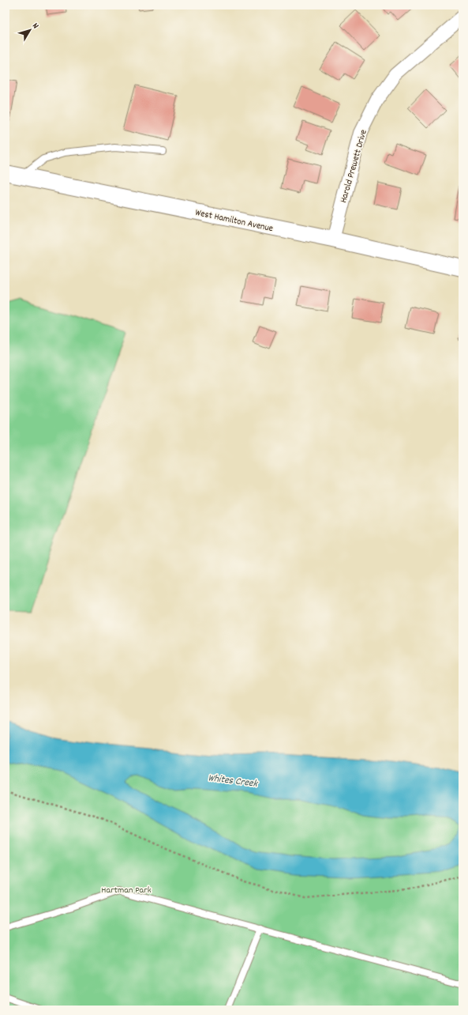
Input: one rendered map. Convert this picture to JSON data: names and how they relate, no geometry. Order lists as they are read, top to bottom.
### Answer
{
  "streets": {
    "street": ["Harold Prewett Drive", "West Hamilton Avenue"]
  },
  "crossings": [
    ["Harold Prewett Drive", "West Hamilton Avenue"]
  ],
  "water": ["Whites Creek"],
  "parks": ["Hartman Park"],
  "north": "top right"
}
